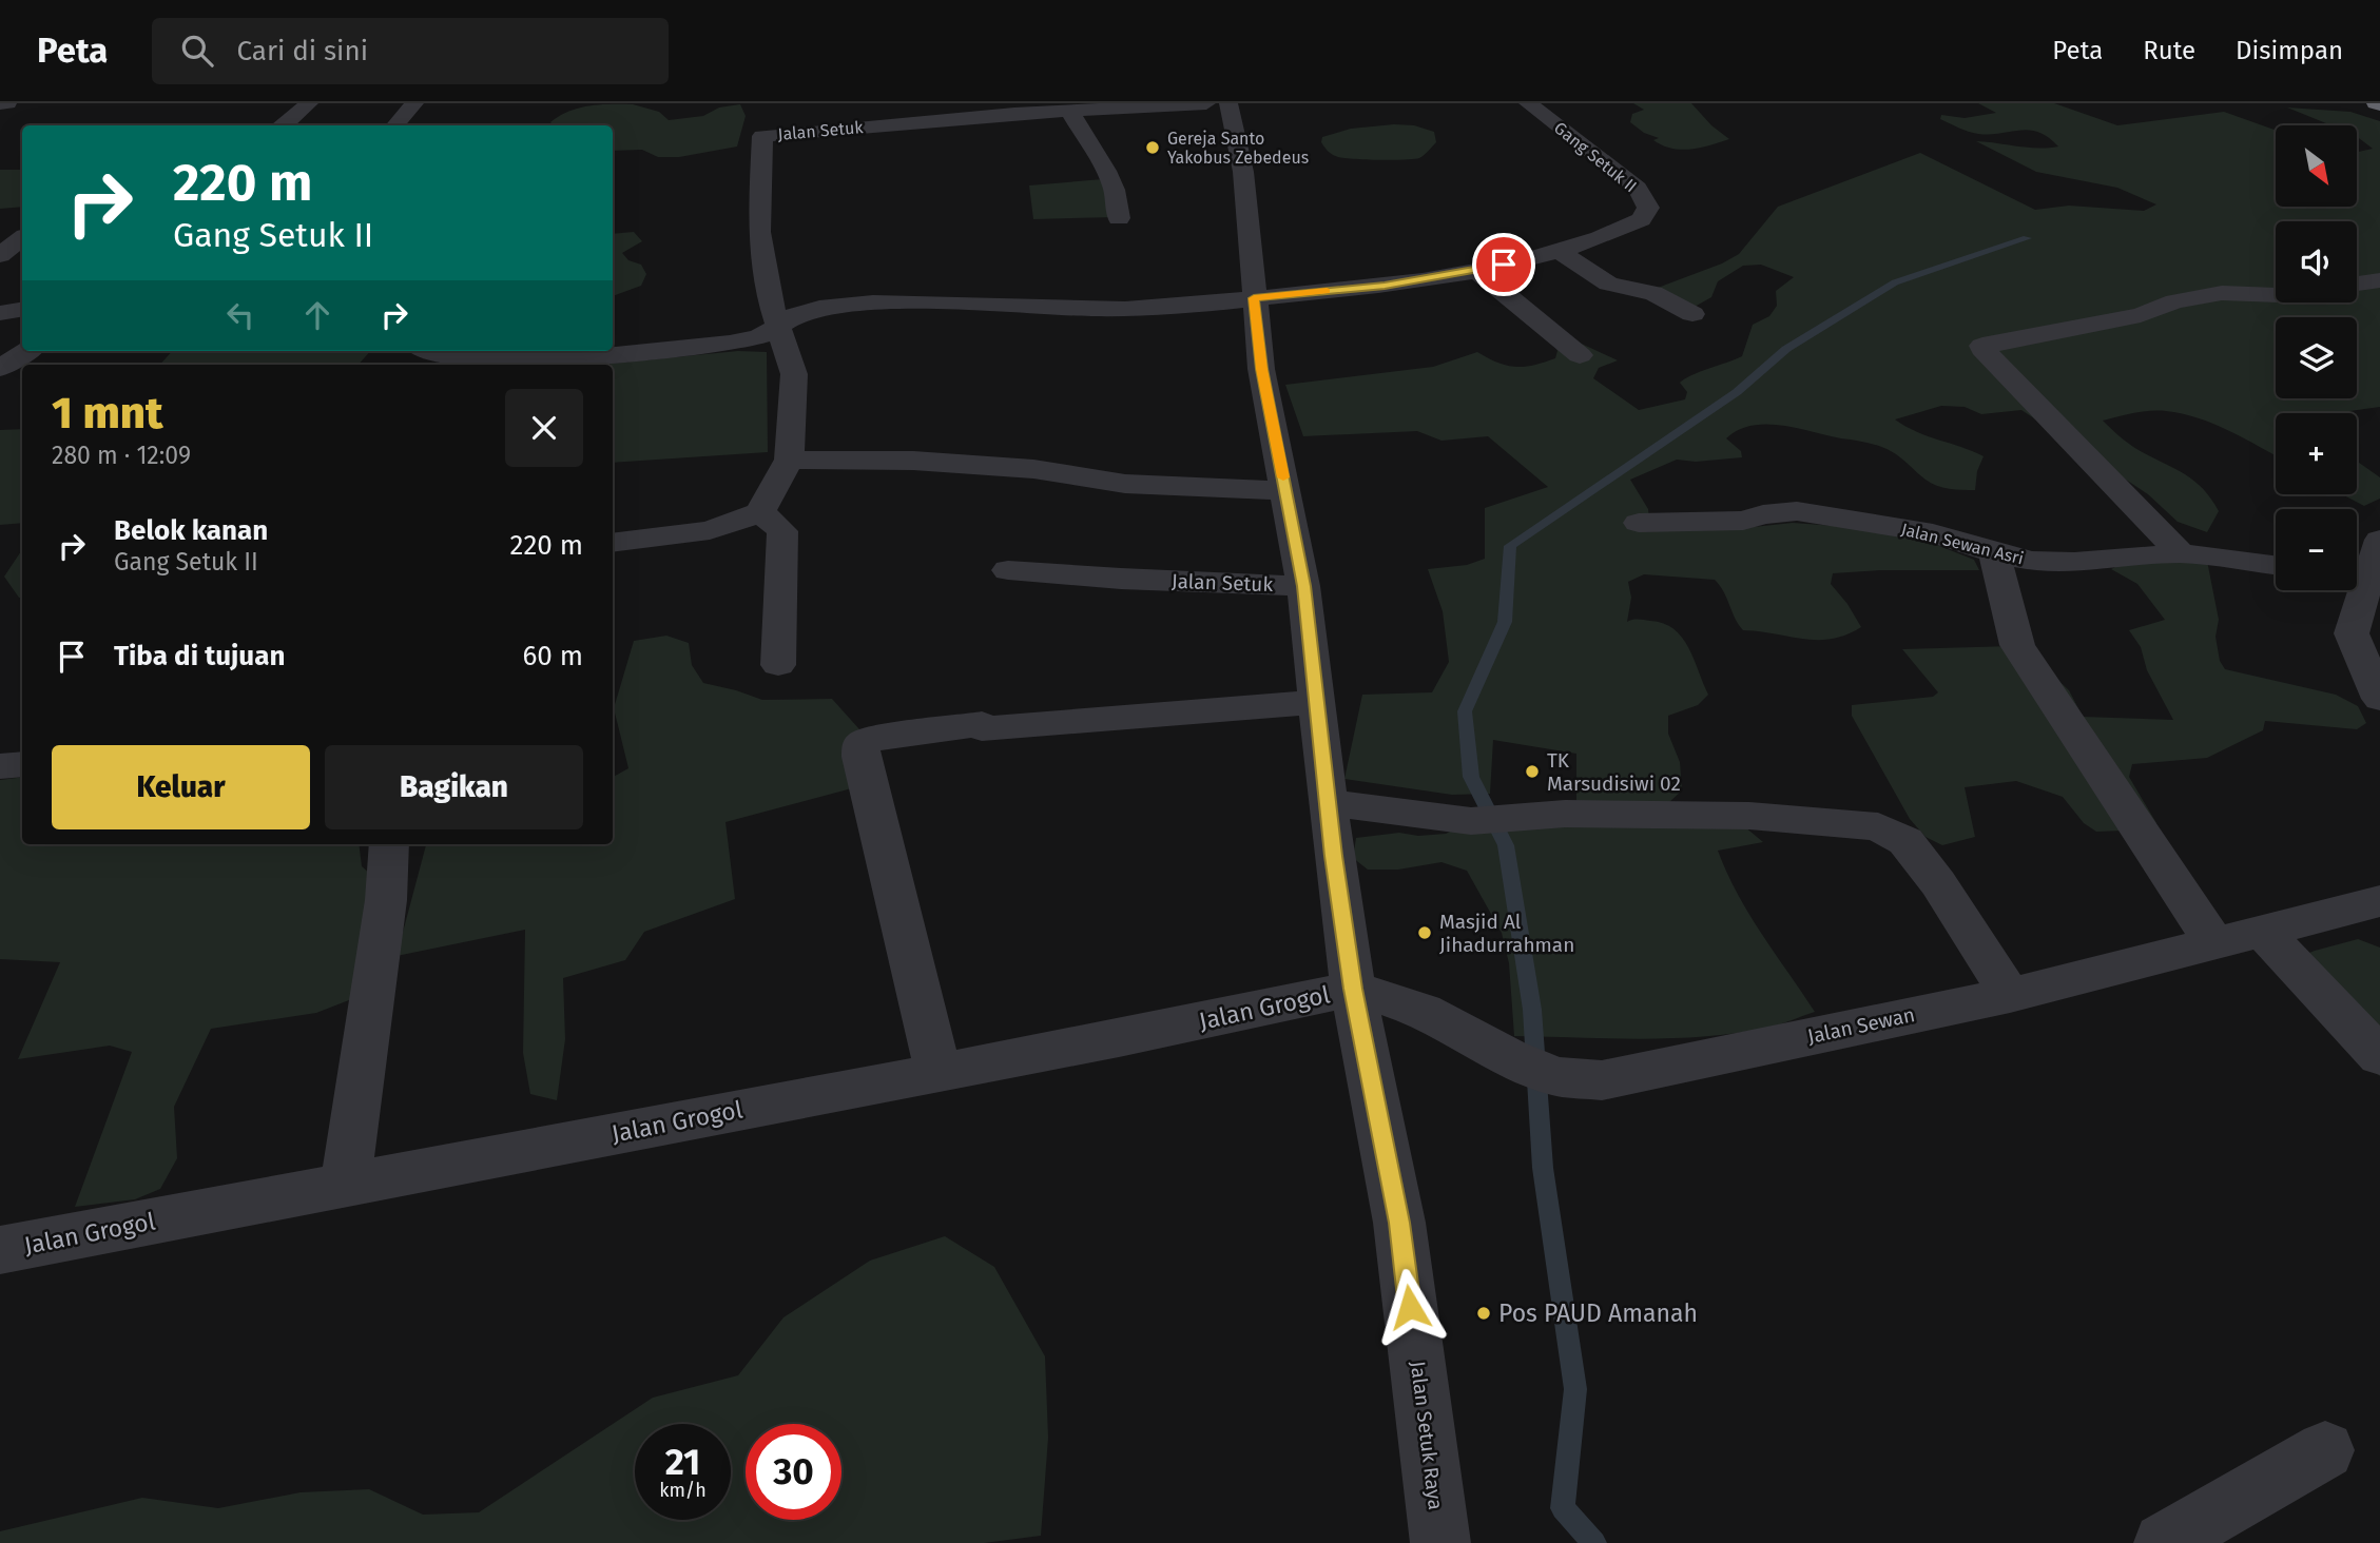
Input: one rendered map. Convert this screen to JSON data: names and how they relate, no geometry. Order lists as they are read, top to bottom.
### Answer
{
  "streets": {
    "street": [
      "Jalan Setuk",
      "Gang Setuk II",
      "Jalan Sewan Asri",
      "Jalan Grogol",
      "Jalan Sewan",
      "Jalan Setuk Raya"
    ]
  },
  "crossings": [
    ["Jalan Setuk", "Gang Setuk II"],
    ["Jalan Setuk", "Jalan Setuk Raya"],
    ["Gang Setuk II", "Jalan Setuk Raya"],
    ["Jalan Grogol", "Jalan Sewan"],
    ["Jalan Grogol", "Jalan Setuk Raya"],
    ["Jalan Sewan", "Jalan Setuk Raya"]
  ],
  "places": [
    "Gereja Santo Yakobus Zebedeus",
    "TK Marsudisiwi 02",
    "Masjid Al Jihadurrahman",
    "Pos PAUD Amanah"
  ],
  "north": "bottom right",
  "page": {
    "header": "Peta",
    "search": "Cari di sini",
    "nav": ["Peta", "Rute", "Disimpan"],
    "map_buttons": ["+", "−"],
    "turn": ["220 m", "Gang Setuk II"],
    "heading": ["1 mnt", "280 m · 12:09"],
    "list": [
      {
        "name": "Belok kanan",
        "note": "Gang Setuk II",
        "value": "220 m"
      },
      {
        "name": "Tiba di tujuan",
        "value": "60 m"
      }
    ],
    "buttons": ["Keluar", "Bagikan"],
    "speed": "21 km/h",
    "limit": "30"
  }
}
